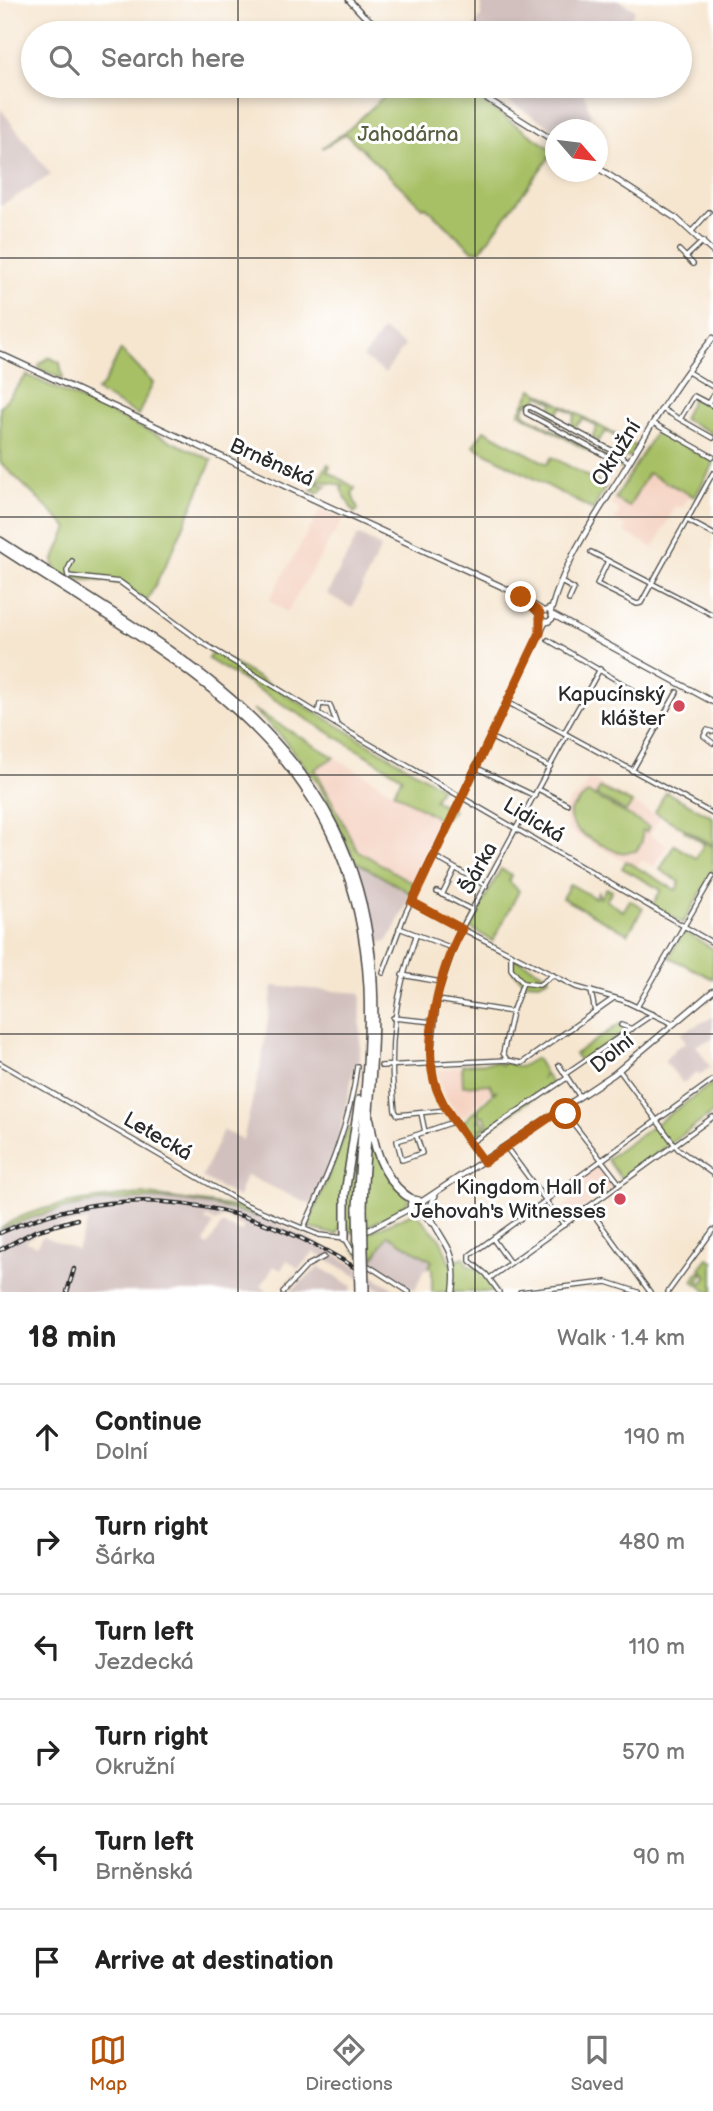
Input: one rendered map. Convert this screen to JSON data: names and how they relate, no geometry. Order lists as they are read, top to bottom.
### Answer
{
  "streets": {
    "main road": ["Okružní", "Brněnská", "Dolní"],
    "street": ["Lidická", "Šárka", "Letecká"]
  },
  "crossings": [
    ["Okružní", "Brněnská"],
    ["Okružní", "Lidická"],
    ["Lidická", "Šárka"],
    ["Šárka", "Dolní"]
  ],
  "parks": ["Jahodárna"],
  "places": ["Kapucínský klášter", "Kingdom Hall of Jehovah's Witnesses"],
  "north": "bottom right",
  "page": {
    "search": "Search here",
    "heading": ["18 min", "Walk · 1.4 km"],
    "list": [
      ["Continue", "Dolní", "190 m"],
      ["Turn right", "Šárka", "480 m"],
      ["Turn left", "Jezdecká", "110 m"],
      ["Turn right", "Okružní", "570 m"],
      ["Turn left", "Brněnská", "90 m"],
      "Arrive at destination"
    ],
    "nav": ["Map", "Directions", "Saved"]
  }
}
